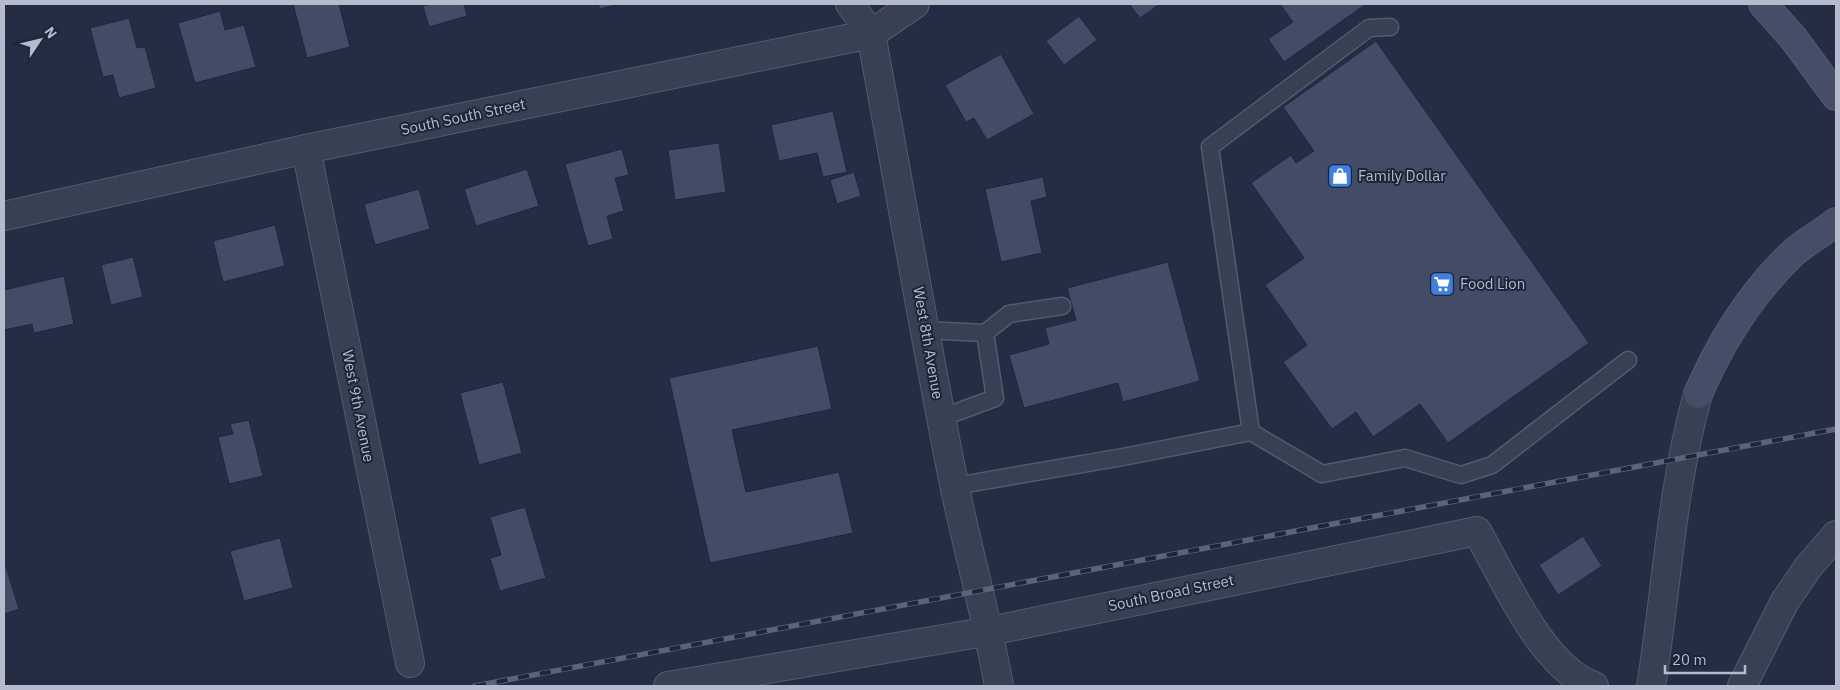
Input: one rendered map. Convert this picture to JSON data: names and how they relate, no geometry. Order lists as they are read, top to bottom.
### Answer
{
  "streets": {
    "street": [
      "South South Street",
      "West 8th Avenue",
      "West 9th Avenue",
      "South Broad Street"
    ]
  },
  "crossings": [
    ["South South Street", "West 8th Avenue"],
    ["South South Street", "West 9th Avenue"],
    ["West 8th Avenue", "South Broad Street"]
  ],
  "places": {
    "shop": ["Family Dollar"],
    "supermarket": ["Food Lion"]
  },
  "scale_bar": "20 m",
  "north": "top right"
}
